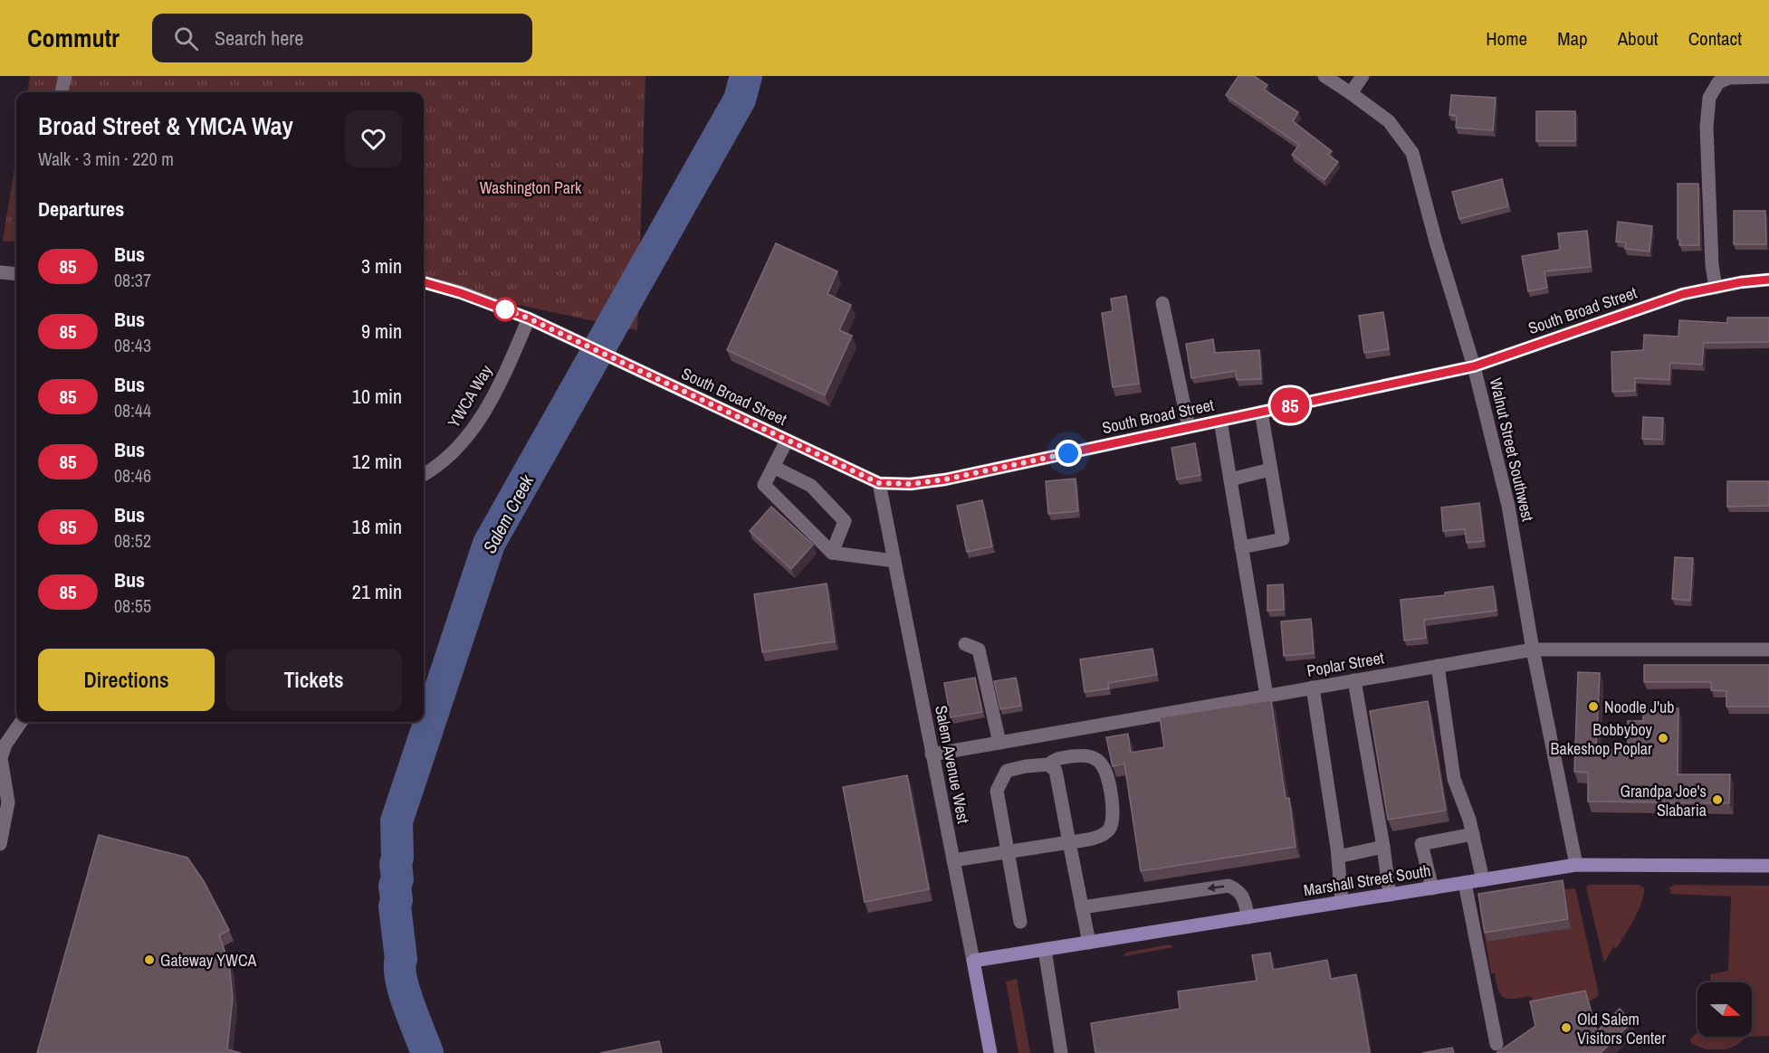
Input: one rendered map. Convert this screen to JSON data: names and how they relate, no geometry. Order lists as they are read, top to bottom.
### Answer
{
  "streets": {
    "main road": ["Salem Avenue West", "Marshall Street South"],
    "street": [
      "South Broad Street",
      "YWCA Way",
      "Walnut Street Southwest",
      "Poplar Street"
    ]
  },
  "crossings": [
    ["South Broad Street", "YWCA Way"],
    ["South Broad Street", "Walnut Street Southwest"],
    ["South Broad Street", "Salem Avenue West"],
    ["Walnut Street Southwest", "Poplar Street"],
    ["Walnut Street Southwest", "Marshall Street South"],
    ["Poplar Street", "Salem Avenue West"],
    ["Salem Avenue West", "Marshall Street South"]
  ],
  "water": ["Salem Creek"],
  "parks": ["Washington Park"],
  "places": [
    "Noodle J'ub",
    "Bobbyboy Bakeshop Poplar",
    "Grandpa Joe's Slabaria",
    "Gateway YWCA",
    "Old Salem Visitors Center"
  ],
  "lines": ["bus line 85"],
  "north": "right",
  "page": {
    "header": "Commutr",
    "search": "Search here",
    "nav": [
      "Home",
      "Map",
      "About",
      "Contact"
    ],
    "on_map": "85",
    "heading": [
      ["Broad Street & YMCA Way", "Walk · 3 min · 220 m"],
      "Departures"
    ],
    "list": [
      {
        "mark": "85",
        "name": "Bus",
        "note": "08:37",
        "value": "3 min"
      },
      {
        "mark": "85",
        "name": "Bus",
        "note": "08:43",
        "value": "9 min"
      },
      {
        "mark": "85",
        "name": "Bus",
        "note": "08:44",
        "value": "10 min"
      },
      {
        "mark": "85",
        "name": "Bus",
        "note": "08:46",
        "value": "12 min"
      },
      {
        "mark": "85",
        "name": "Bus",
        "note": "08:52",
        "value": "18 min"
      },
      {
        "mark": "85",
        "name": "Bus",
        "note": "08:55",
        "value": "21 min"
      }
    ],
    "buttons": ["Directions", "Tickets"]
  }
}
